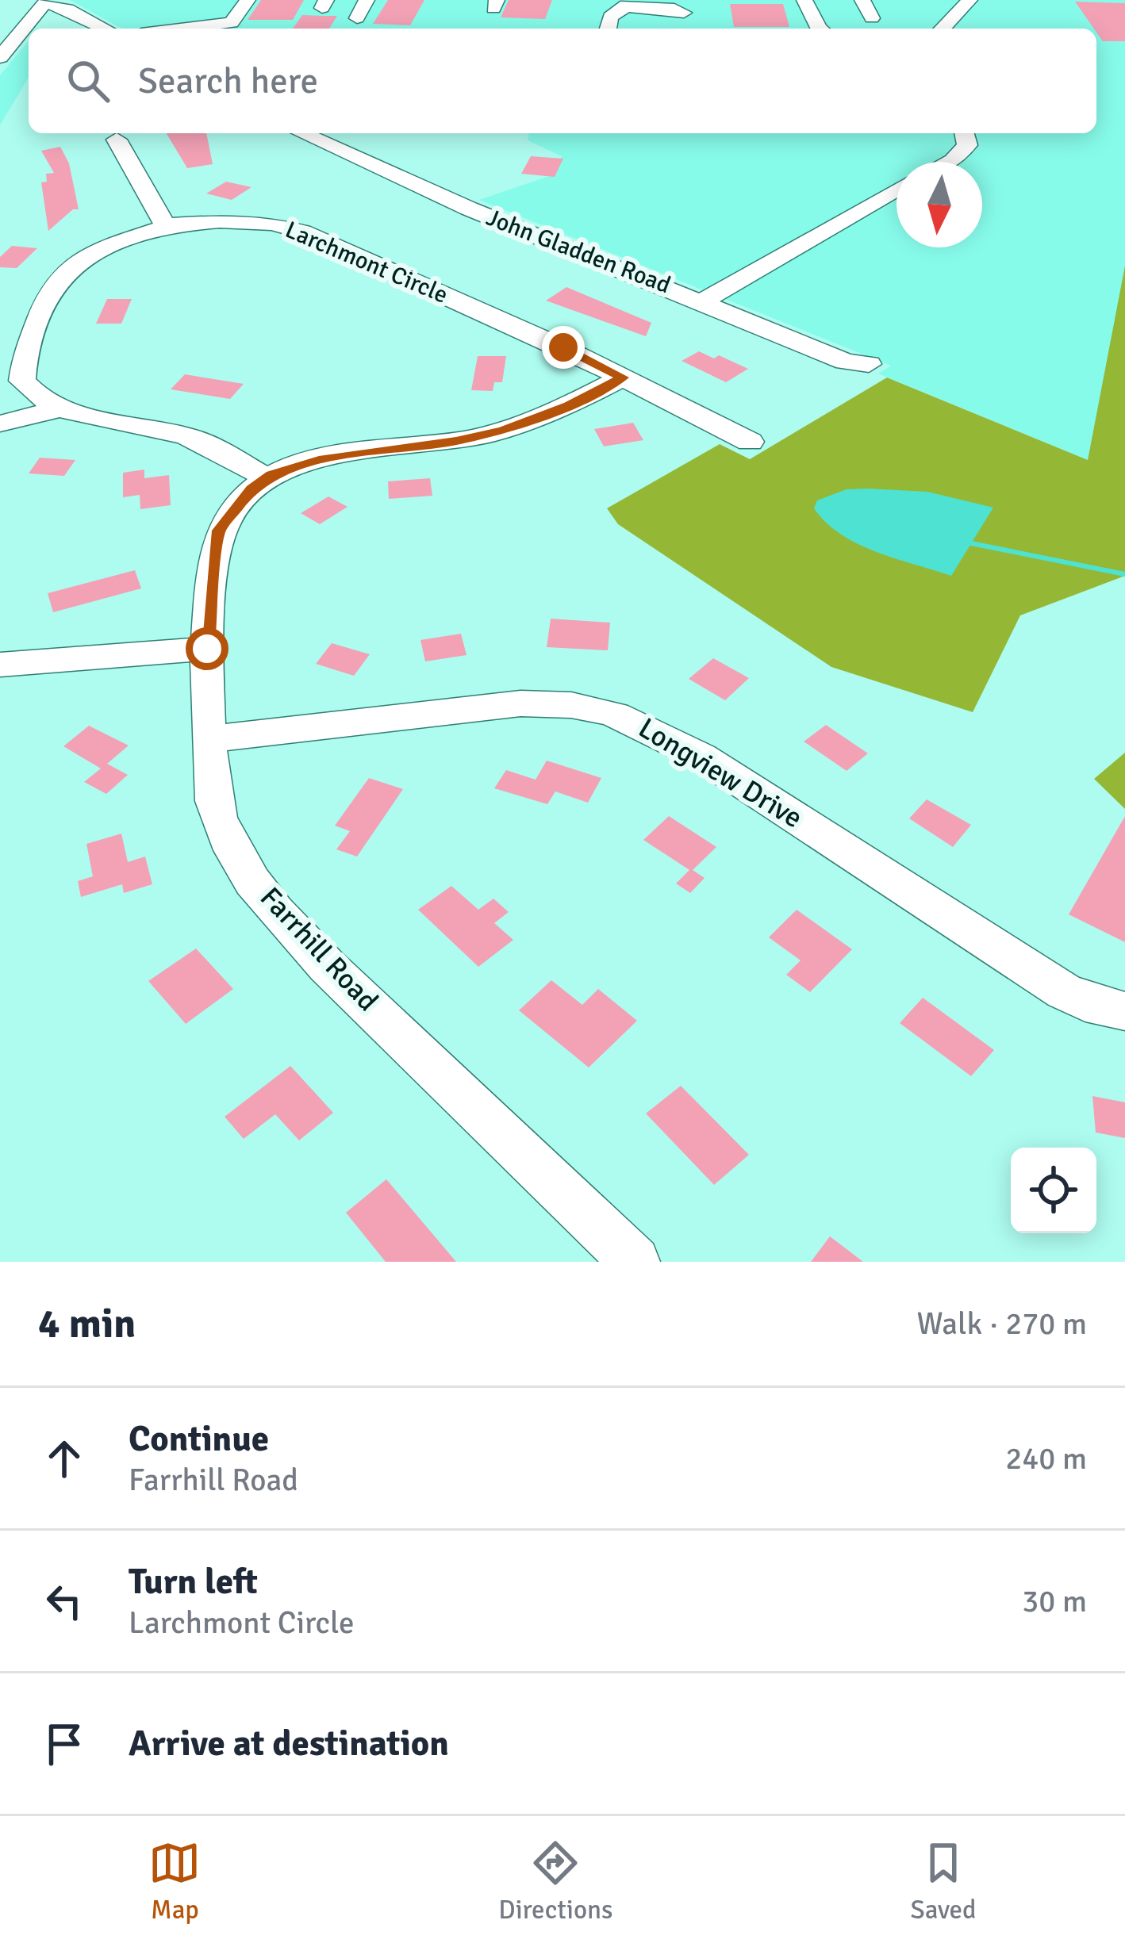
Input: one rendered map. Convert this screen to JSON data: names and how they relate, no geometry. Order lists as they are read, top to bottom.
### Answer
{
  "streets": {
    "street": [
      "John Gladden Road",
      "Larchmont Circle",
      "Longview Drive",
      "Farrhill Road"
    ]
  },
  "crossings": [
    ["Larchmont Circle", "Farrhill Road"],
    ["Longview Drive", "Farrhill Road"]
  ],
  "north": "bottom",
  "page": {
    "search": "Search here",
    "heading": ["4 min", "Walk · 270 m"],
    "list": [
      ["Continue", "Farrhill Road", "240 m"],
      ["Turn left", "Larchmont Circle", "30 m"],
      "Arrive at destination"
    ],
    "nav": ["Map", "Directions", "Saved"]
  }
}
